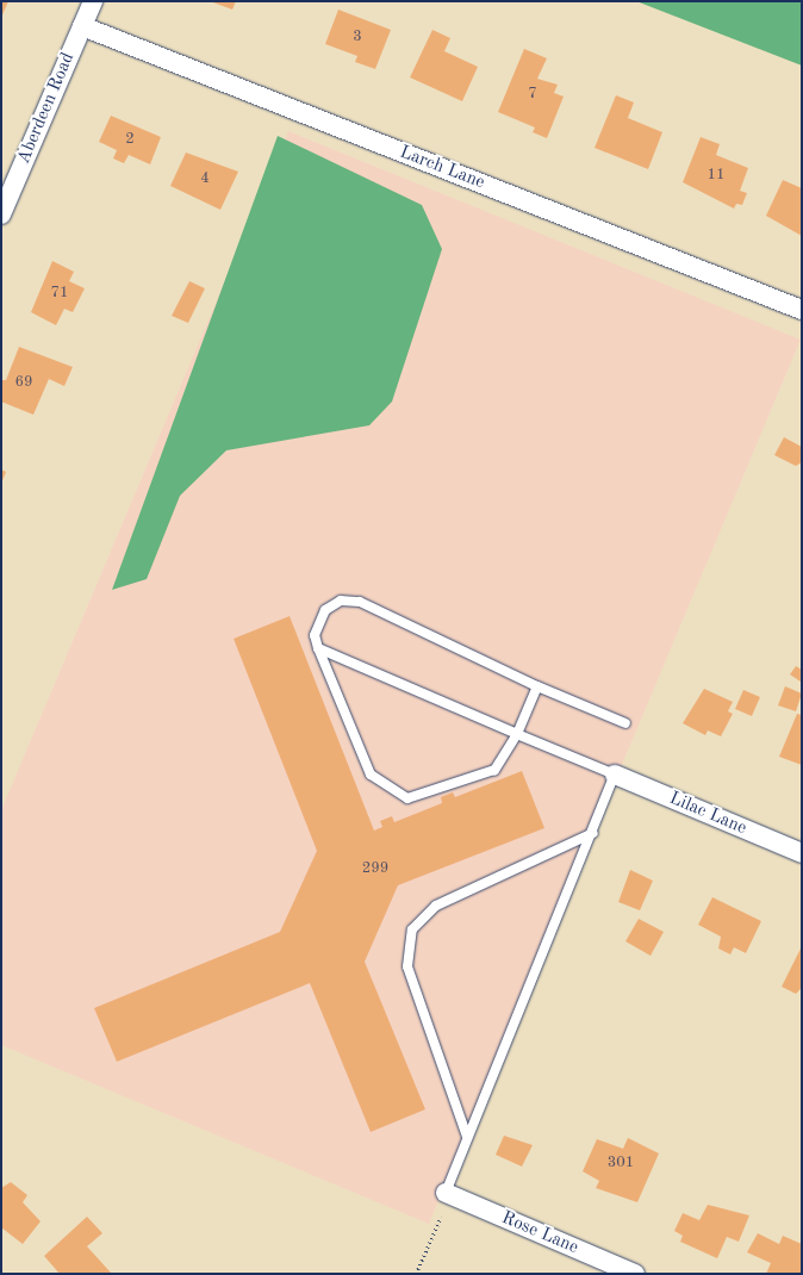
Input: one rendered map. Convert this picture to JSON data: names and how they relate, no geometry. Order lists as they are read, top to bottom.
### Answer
{
  "streets": {
    "street": [
      "Aberdeen Road",
      "Larch Lane",
      "Lilac Lane",
      "Rose Lane"
    ]
  },
  "crossings": [
    ["Aberdeen Road", "Larch Lane"]
  ],
  "house_numbers": [
    "3",
    "7",
    "2",
    "11",
    "4",
    "71",
    "69",
    "299",
    "301"
  ]
}
